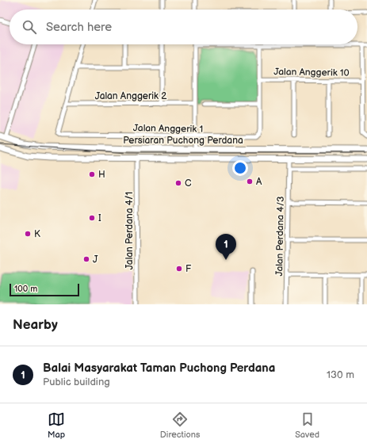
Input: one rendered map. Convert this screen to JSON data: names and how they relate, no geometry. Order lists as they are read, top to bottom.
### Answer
{
  "streets": {
    "main road": ["Persiaran Puchong Perdana"],
    "street": [
      "Jalan Anggerik 10",
      "Jalan Anggerik 2",
      "Jalan Anggerik 1",
      "Jalan Perdana 4/1",
      "Jalan Perdana 4/3"
    ]
  },
  "crossings": [
    ["Jalan Anggerik 2", "Jalan Anggerik 1"],
    ["Persiaran Puchong Perdana", "Jalan Perdana 4/1"],
    ["Persiaran Puchong Perdana", "Jalan Perdana 4/3"]
  ],
  "places": [
    "H",
    "A",
    "C",
    "I",
    "K",
    "J",
    "F"
  ],
  "scale_bar": "100 m",
  "page": {
    "search": "Search here",
    "pins": "1",
    "scale": "100 m",
    "heading": "Nearby",
    "list": [
      {
        "mark": "1",
        "name": "Balai Masyarakat Taman Puchong Perdana",
        "note": "Public building",
        "value": "130 m"
      }
    ],
    "nav": ["Map", "Directions", "Saved"]
  }
}
